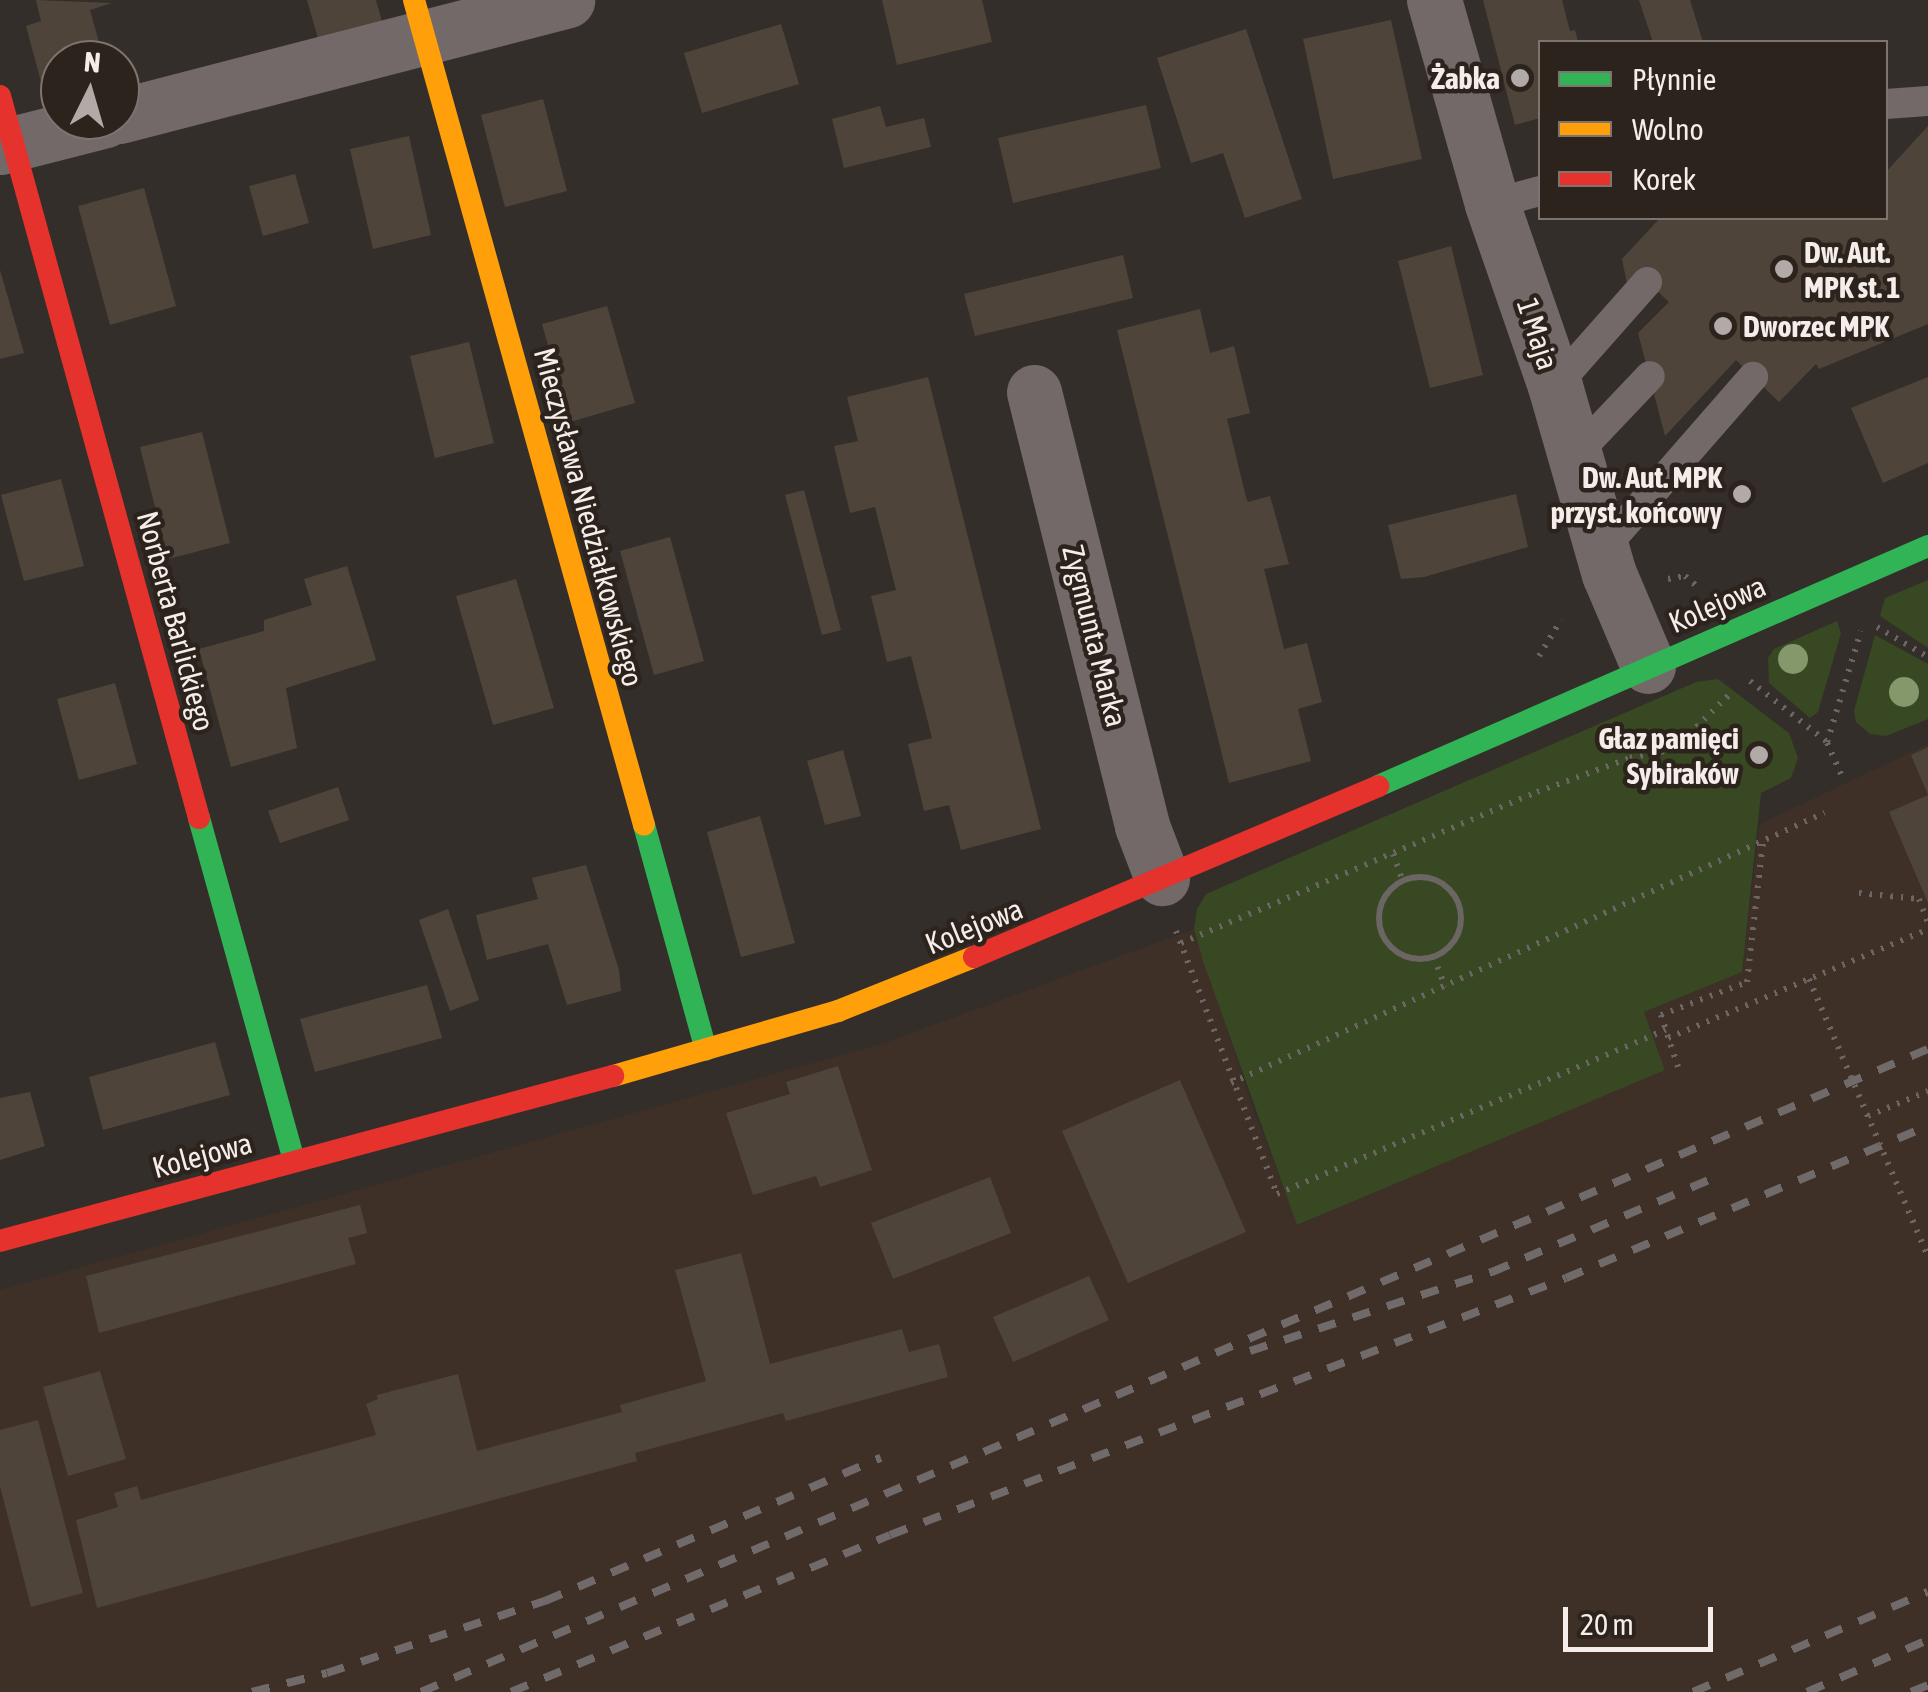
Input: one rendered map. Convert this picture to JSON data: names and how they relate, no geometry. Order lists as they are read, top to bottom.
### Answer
{
  "streets": {
    "street": [
      "1 Maja",
      "Mieczysława Niedziałkowskiego",
      "Kolejowa",
      "Norberta Barlickiego",
      "Zygmunta Marka"
    ]
  },
  "crossings": [
    ["1 Maja", "Kolejowa"],
    ["Mieczysława Niedziałkowskiego", "Kolejowa"],
    ["Kolejowa", "Norberta Barlickiego"],
    ["Kolejowa", "Zygmunta Marka"]
  ],
  "places": [
    "Żabka",
    "Dw. Aut. MPK st. 1",
    "Dworzec MPK",
    "Dw. Aut. MPK przyst. końcowy",
    "Głaz pamięci Sybiraków"
  ],
  "legend": ["Płynnie", "Wolno", "Korek"],
  "scale_bar": "20 m",
  "north": "top"
}
